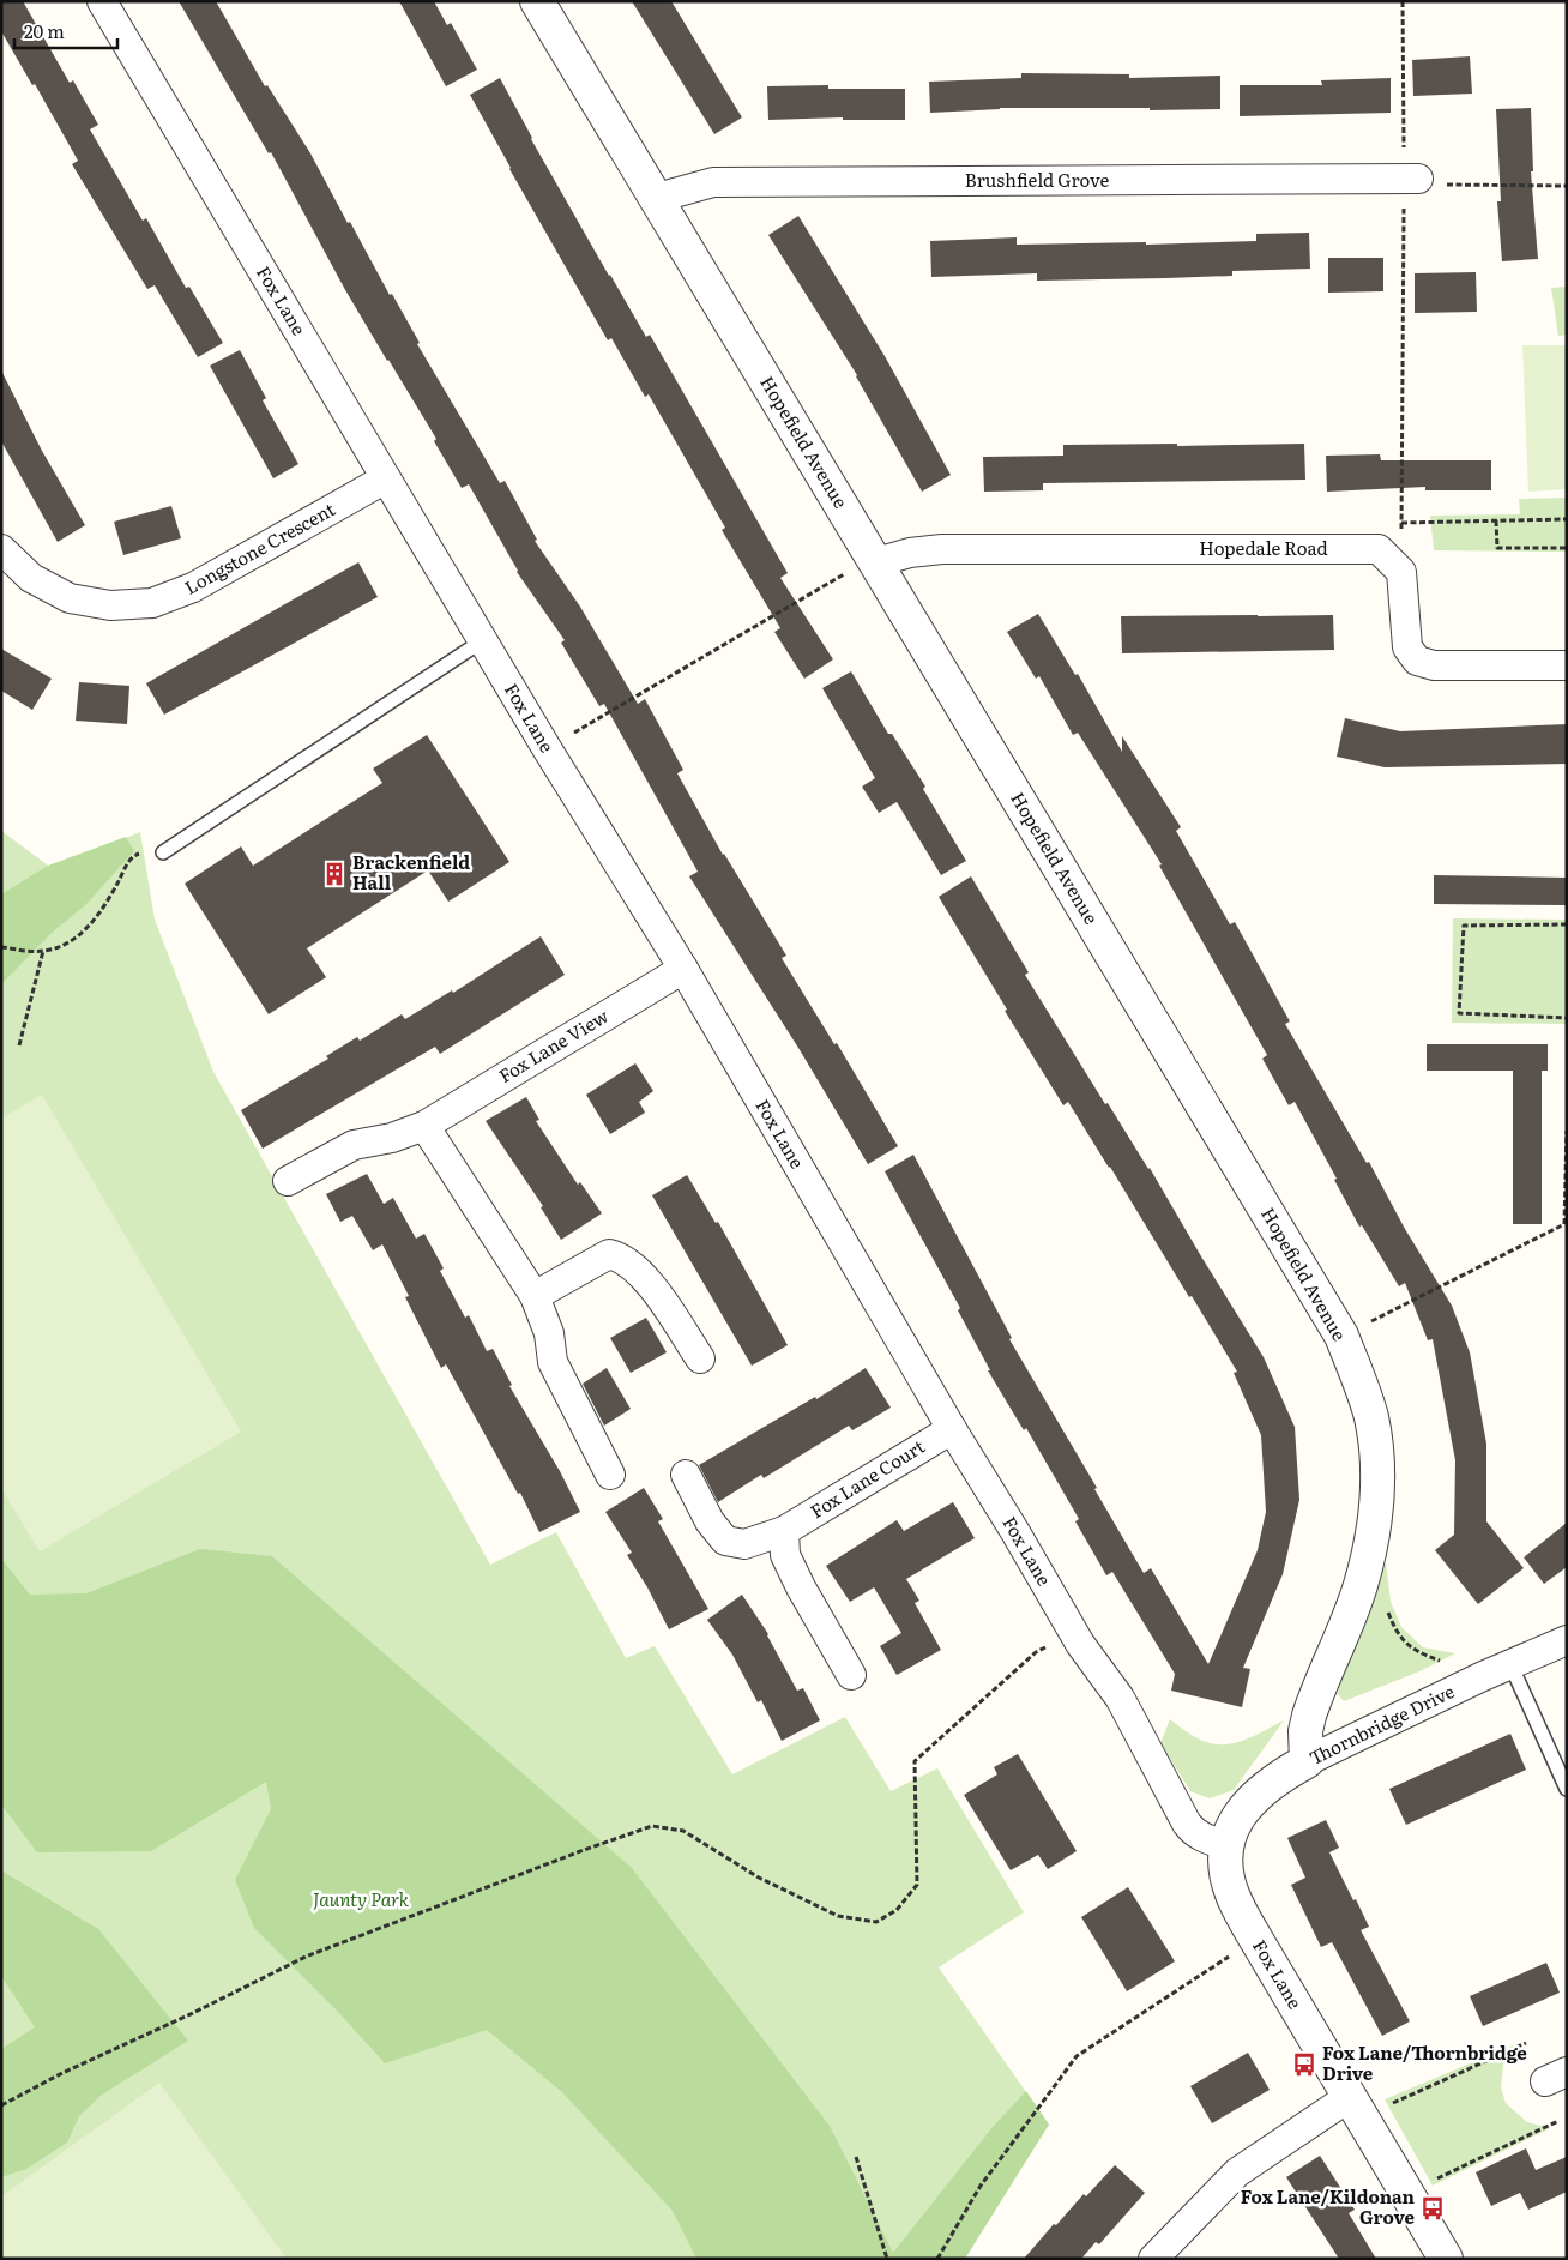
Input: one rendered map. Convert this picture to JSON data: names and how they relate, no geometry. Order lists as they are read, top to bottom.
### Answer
{
  "streets": {
    "street": [
      "Brushfield Grove",
      "Fox Lane",
      "Hopefield Avenue",
      "Longstone Crescent",
      "Hopedale Road",
      "Fox Lane View",
      "Fox Lane Court",
      "Thornbridge Drive"
    ]
  },
  "crossings": [
    ["Brushfield Grove", "Hopefield Avenue"],
    ["Fox Lane", "Longstone Crescent"],
    ["Fox Lane", "Fox Lane View"],
    ["Fox Lane", "Fox Lane Court"],
    ["Fox Lane", "Thornbridge Drive"],
    ["Hopefield Avenue", "Hopedale Road"],
    ["Hopefield Avenue", "Thornbridge Drive"]
  ],
  "parks": ["Jaunty Park"],
  "places": {
    "building": ["Brackenfield Hall"],
    "bus stop": ["Fox Lane/Thornbridge Drive", "Fox Lane/Kildonan Grove"]
  },
  "scale_bar": "20 m"
}
